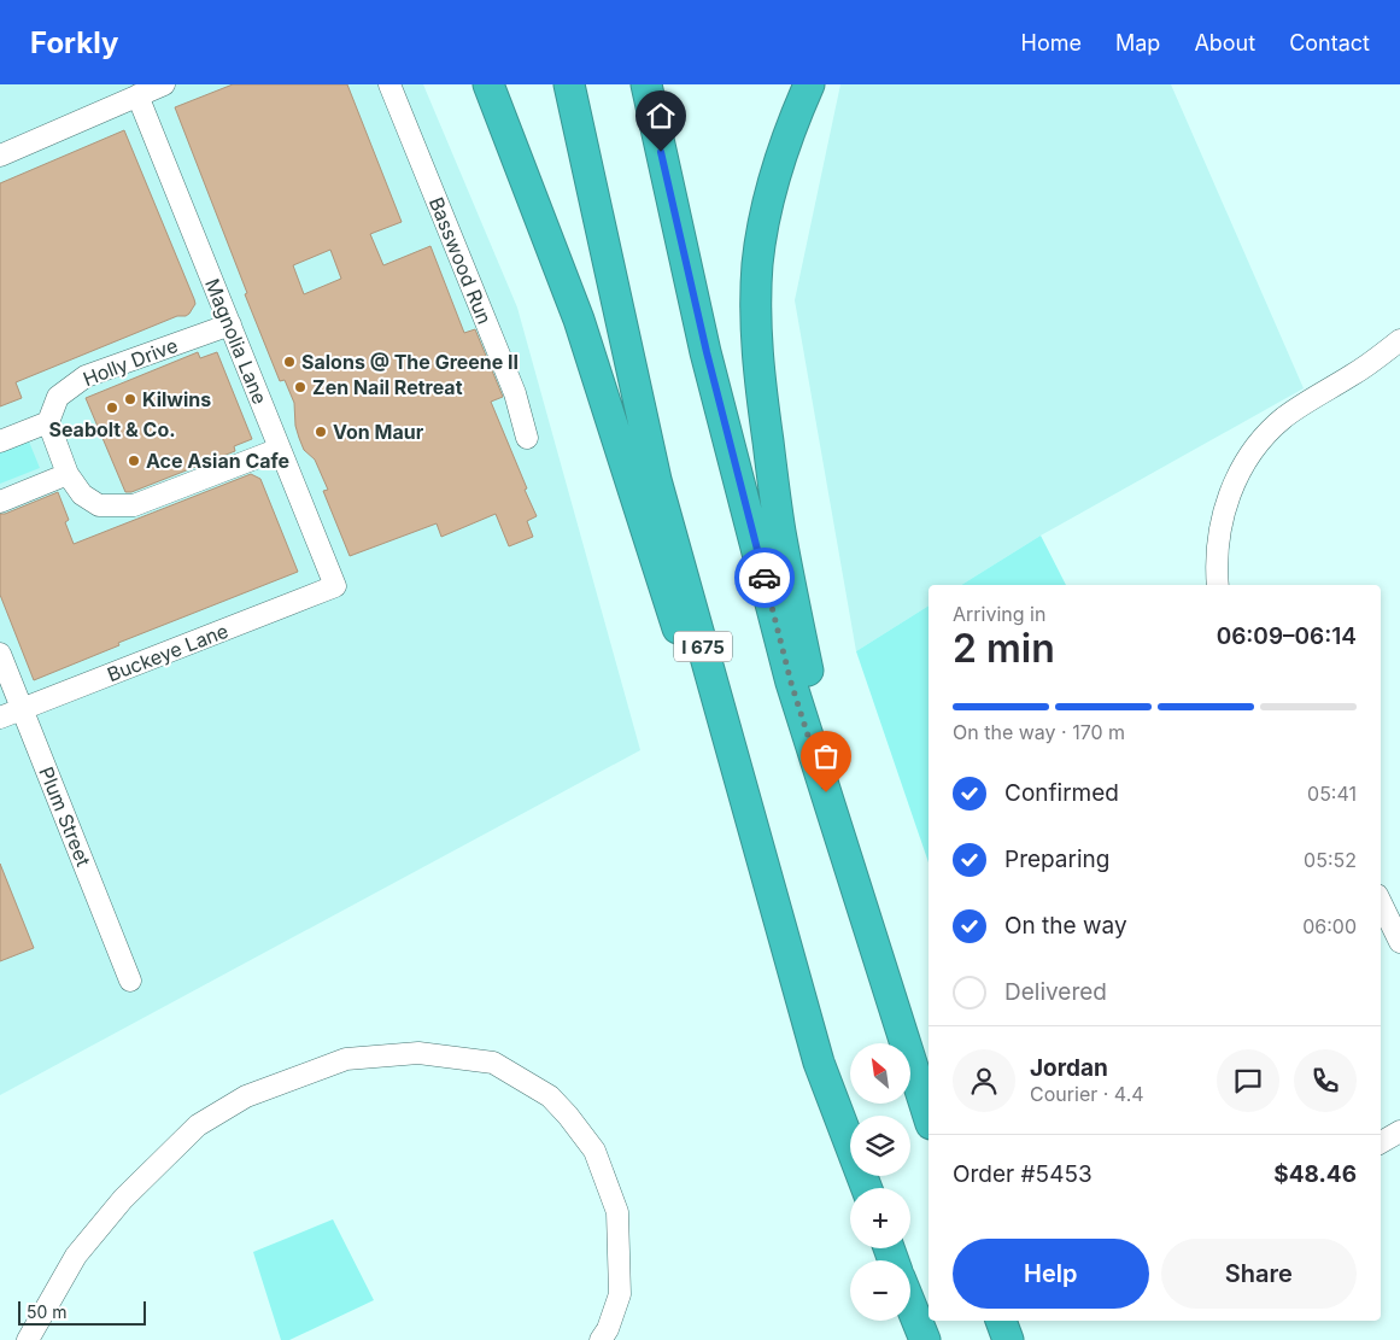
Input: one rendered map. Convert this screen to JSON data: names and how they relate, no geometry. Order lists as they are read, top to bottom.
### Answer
{
  "streets": {
    "highway": ["I 675"],
    "street": [
      "Basswood Run",
      "Magnolia Lane",
      "Holly Drive",
      "Buckeye Lane",
      "Plum Street"
    ]
  },
  "crossings": [
    ["Magnolia Lane", "Holly Drive"],
    ["Magnolia Lane", "Buckeye Lane"],
    ["Buckeye Lane", "Plum Street"]
  ],
  "places": [
    "Salons @ The Greene II",
    "Zen Nail Retreat",
    "Kilwins",
    "Seabolt & Co.",
    "Von Maur",
    "Ace Asian Cafe"
  ],
  "scale_bar": "50 m",
  "north": "top left",
  "page": {
    "header": "Forkly",
    "nav": [
      "Home",
      "Map",
      "About",
      "Contact"
    ],
    "heading": ["2 min", "Arriving in", "06:09–06:14"],
    "panel": [
      "Jordan",
      "Courier · 4.4",
      "Order #5453",
      "$48.46"
    ],
    "bar": "On the way · 170 m",
    "list": [
      ["Confirmed", "05:41"],
      ["Preparing", "05:52"],
      ["On the way", "06:00"],
      "Delivered"
    ],
    "map_buttons": ["+", "−"],
    "buttons": ["Help", "Share"],
    "scale": "50 m"
  }
}
